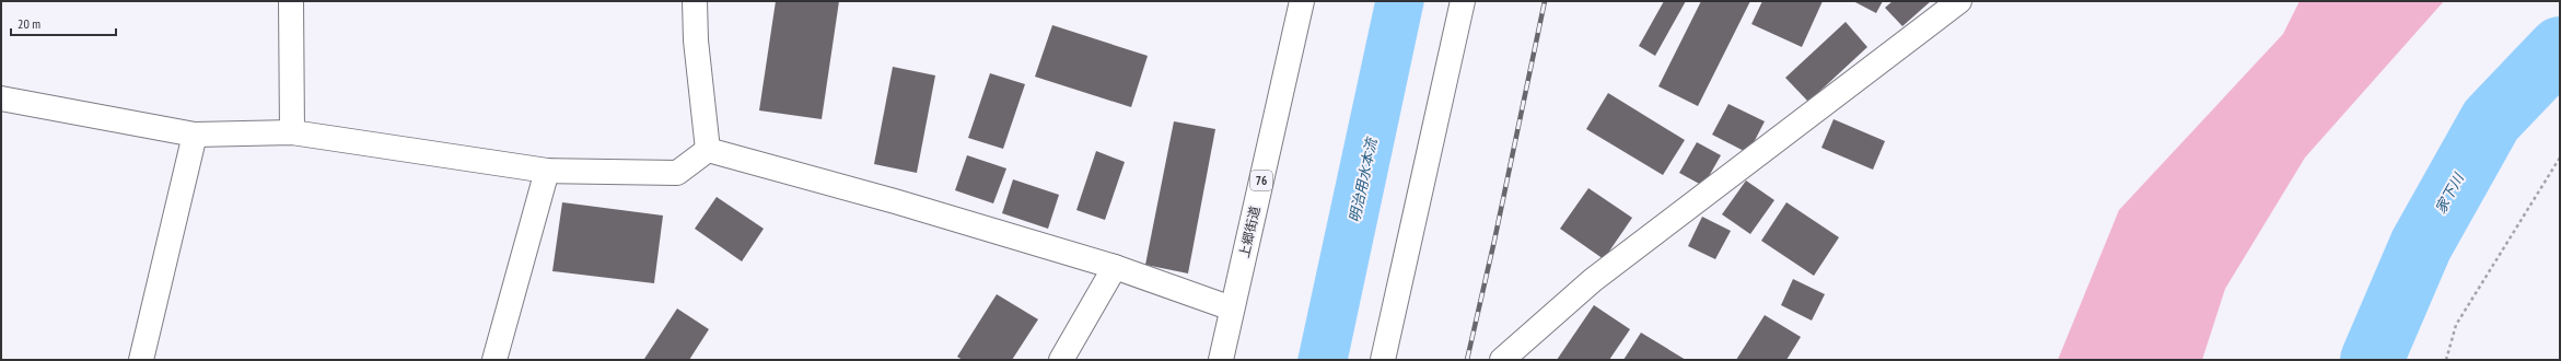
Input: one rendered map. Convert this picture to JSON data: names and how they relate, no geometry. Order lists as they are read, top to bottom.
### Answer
{
  "streets": {
    "street": ["76", "上郷街道"]
  },
  "water": ["明治用水本流", "家下川"],
  "scale_bar": "20 m"
}
